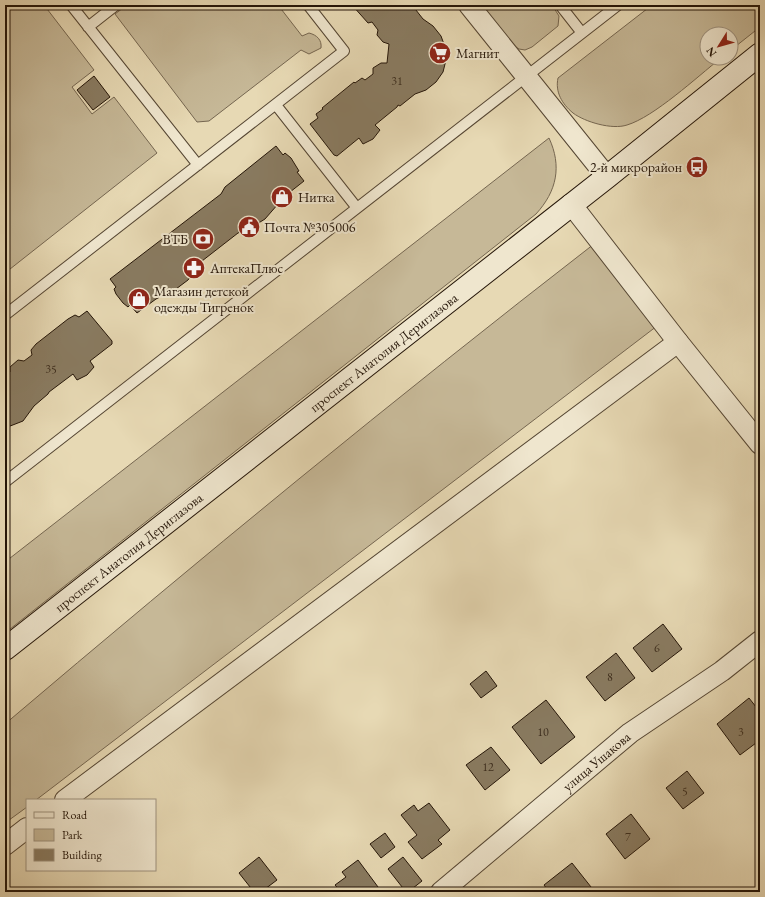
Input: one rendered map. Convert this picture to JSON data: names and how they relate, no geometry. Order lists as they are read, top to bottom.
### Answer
{
  "streets": {
    "main road": ["проспект Анатолия Дериглазова"],
    "street": ["улица Ушакова"]
  },
  "places": {
    "supermarket": ["Магнит"],
    "bus stop": ["2-й микрорайон"],
    "shop": ["Нитка", "Магазин детской одежды Тигренок"],
    "public building": ["Почта №305006"],
    "bank": ["ВТБ"],
    "pharmacy": ["АптекаПлюс"]
  },
  "house_numbers": [
    "31",
    "35",
    "6",
    "8",
    "10",
    "3",
    "12",
    "5",
    "7"
  ],
  "legend": ["Road", "Park", "Building"],
  "north": "bottom left"
}
